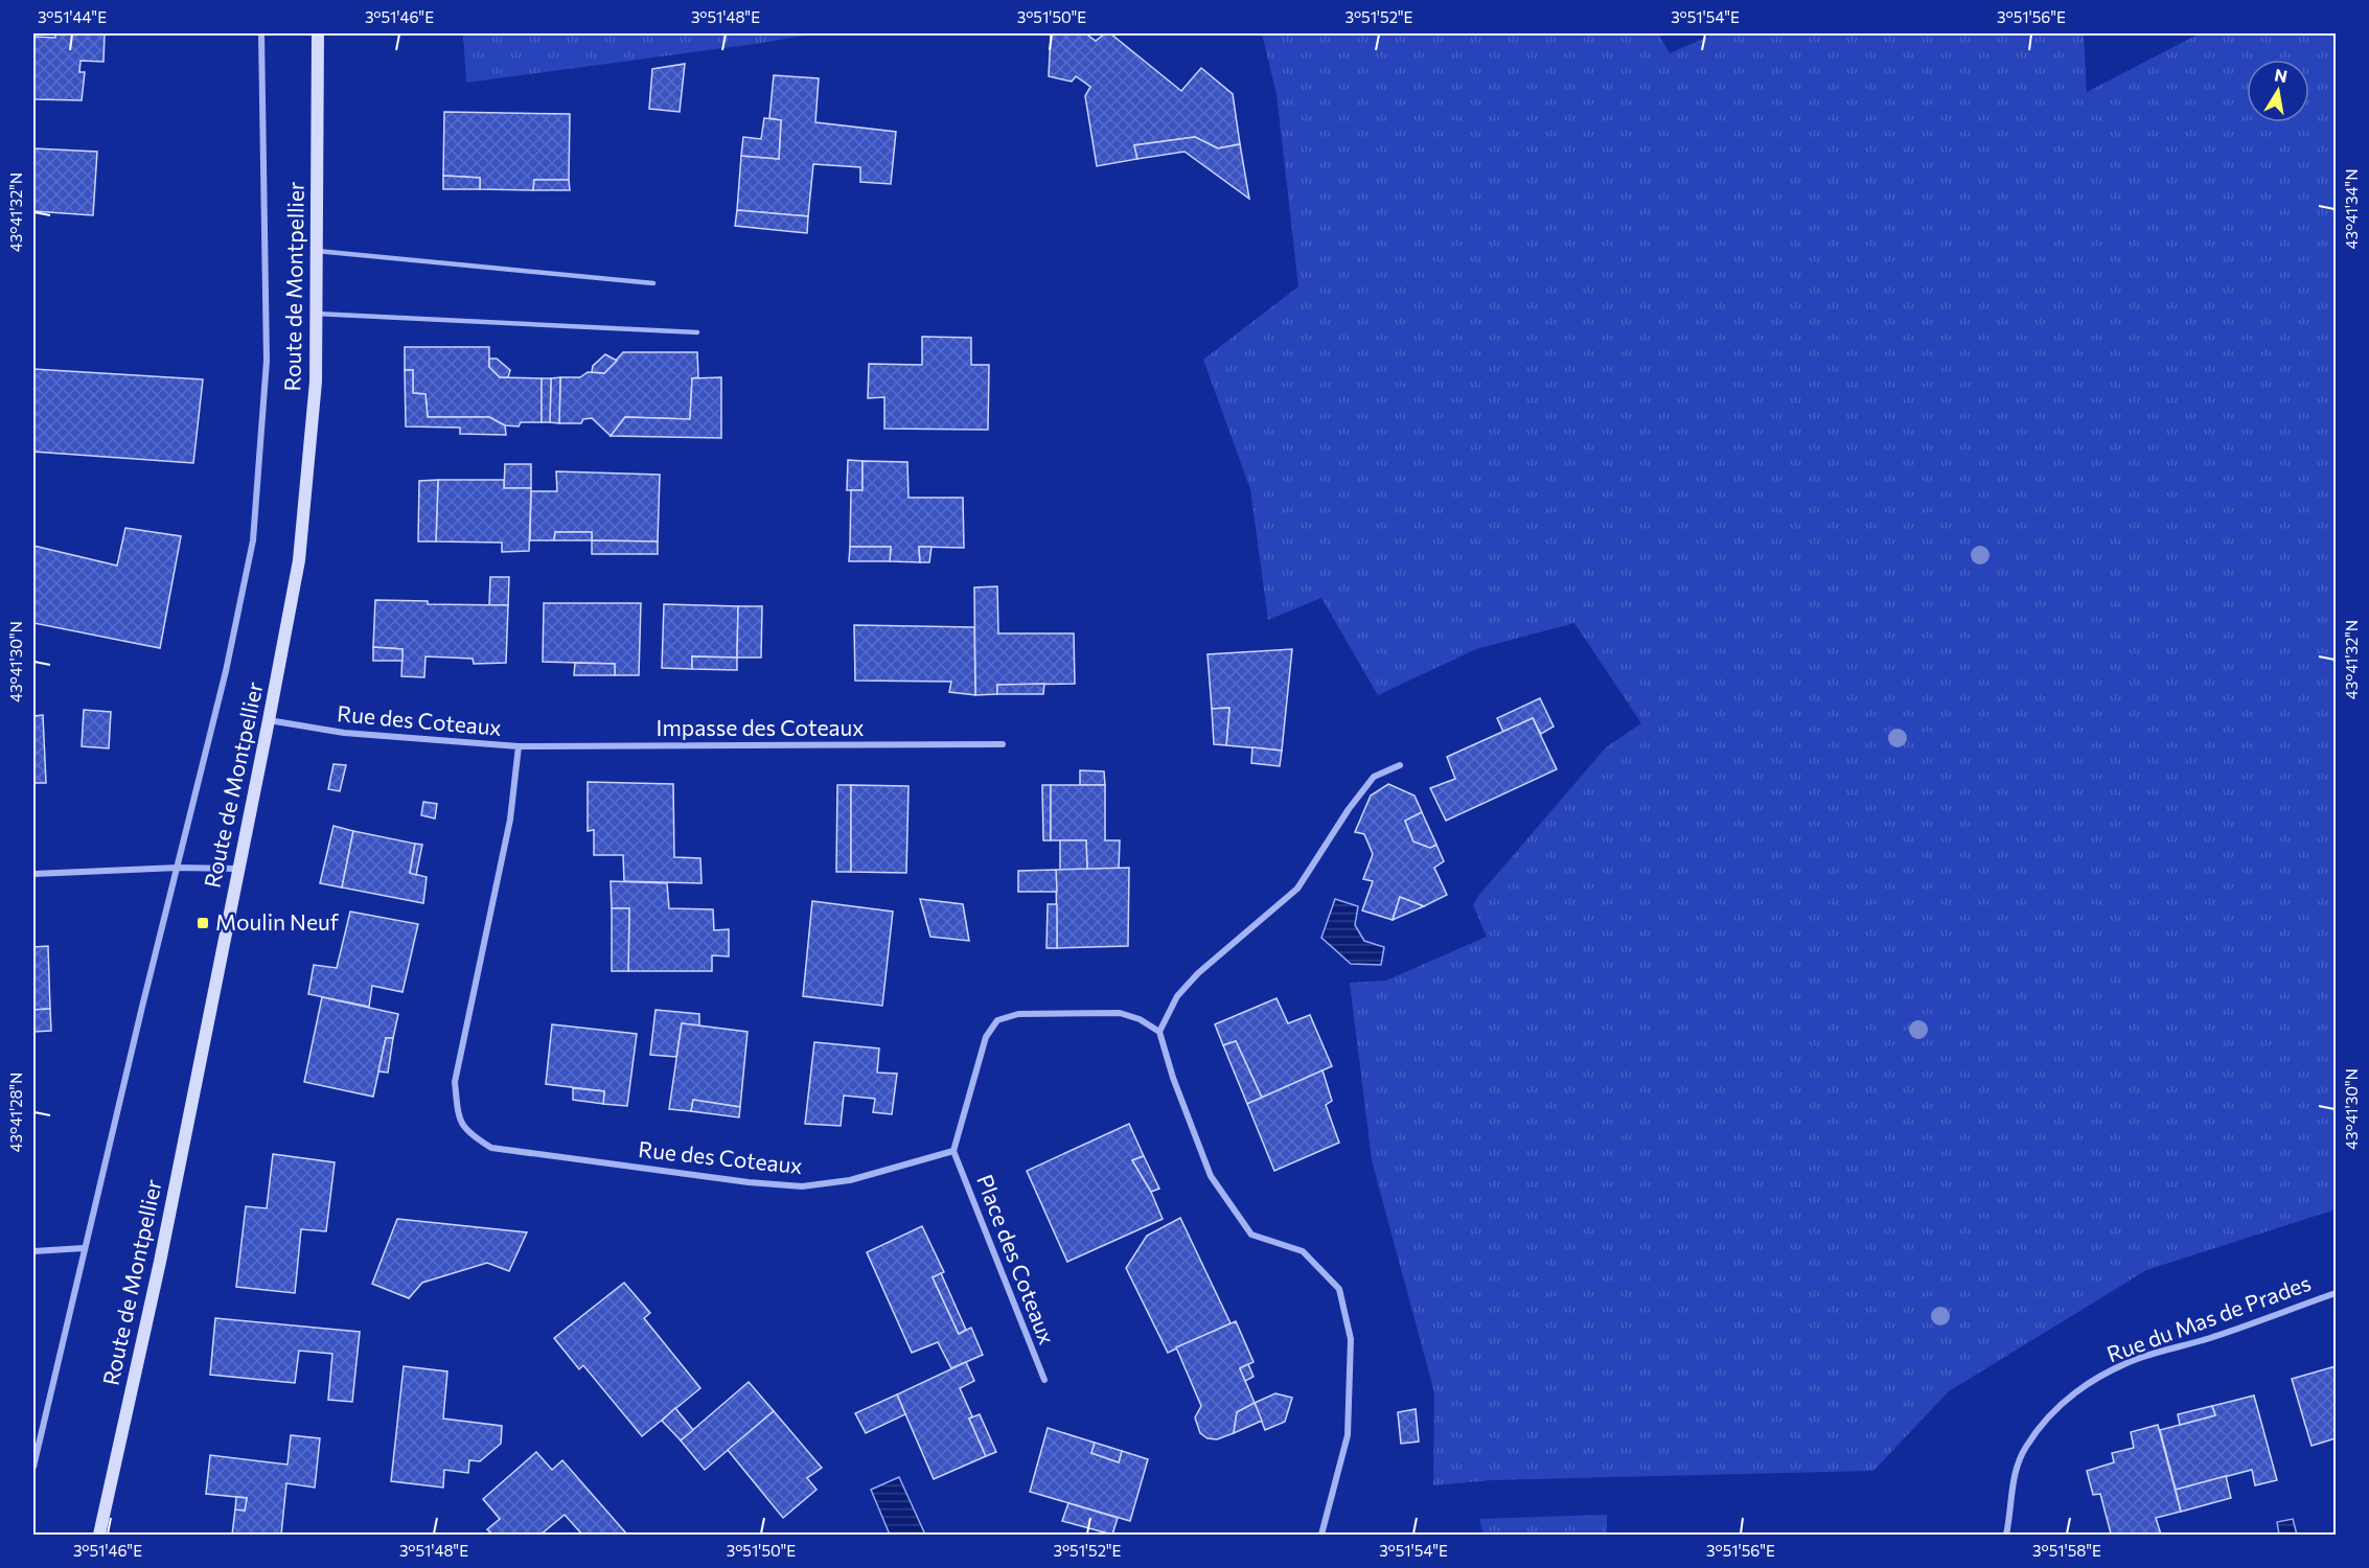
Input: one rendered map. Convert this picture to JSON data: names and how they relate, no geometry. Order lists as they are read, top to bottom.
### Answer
{
  "streets": {
    "main road": ["Route de Montpellier"],
    "street": [
      "Rue des Coteaux",
      "Impasse des Coteaux",
      "Place des Coteaux",
      "Rue du Mas de Prades"
    ]
  },
  "crossings": [
    ["Route de Montpellier", "Rue des Coteaux"],
    ["Rue des Coteaux", "Impasse des Coteaux"],
    ["Rue des Coteaux", "Place des Coteaux"]
  ],
  "places": {
    "transit": ["Moulin Neuf"]
  },
  "north": "top",
  "coordinates": [
    "3°51'44\"E",
    "3°51'46\"E",
    "3°51'48\"E",
    "3°51'50\"E",
    "3°51'52\"E",
    "3°51'54\"E",
    "3°51'56\"E",
    "43°41'34\"N",
    "43°41'32\"N",
    "43°41'30\"N",
    "43°41'28\"N",
    "3°51'58\"E"
  ]
}
